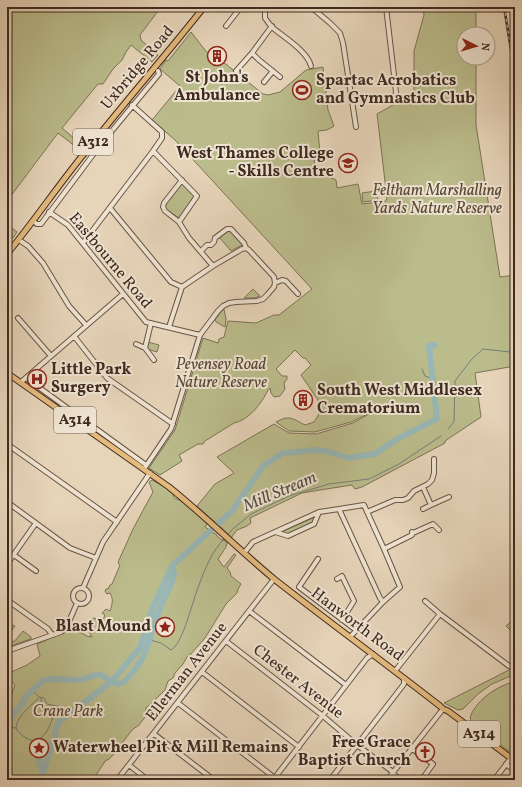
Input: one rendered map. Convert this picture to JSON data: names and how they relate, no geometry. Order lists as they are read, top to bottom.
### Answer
{
  "streets": {
    "main road": [
      "Uxbridge Road",
      "A312",
      "A314",
      "Hanworth Road"
    ],
    "street": ["Eastbourne Road", "Ellerman Avenue", "Chester Avenue"]
  },
  "crossings": [
    ["Uxbridge Road", "Eastbourne Road"],
    ["A314", "Hanworth Road"],
    ["Hanworth Road", "Ellerman Avenue"],
    ["Ellerman Avenue", "Chester Avenue"]
  ],
  "water": ["Mill Stream"],
  "parks": ["Feltham Marshalling Yards Nature Reserve", "Pevensey Road Nature Reserve", "Crane Park"],
  "places": {
    "building": ["St John's Ambulance", "South West Middlesex Crematorium"],
    "sports": ["Spartac Acrobatics and Gymnastics Club"],
    "school or university": ["West Thames College - Skills Centre"],
    "hospital": ["Little Park Surgery"],
    "place": ["Blast Mound", "Waterwheel Pit & Mill Remains"],
    "church": ["Free Grace Baptist Church"]
  },
  "north": "right"
}
